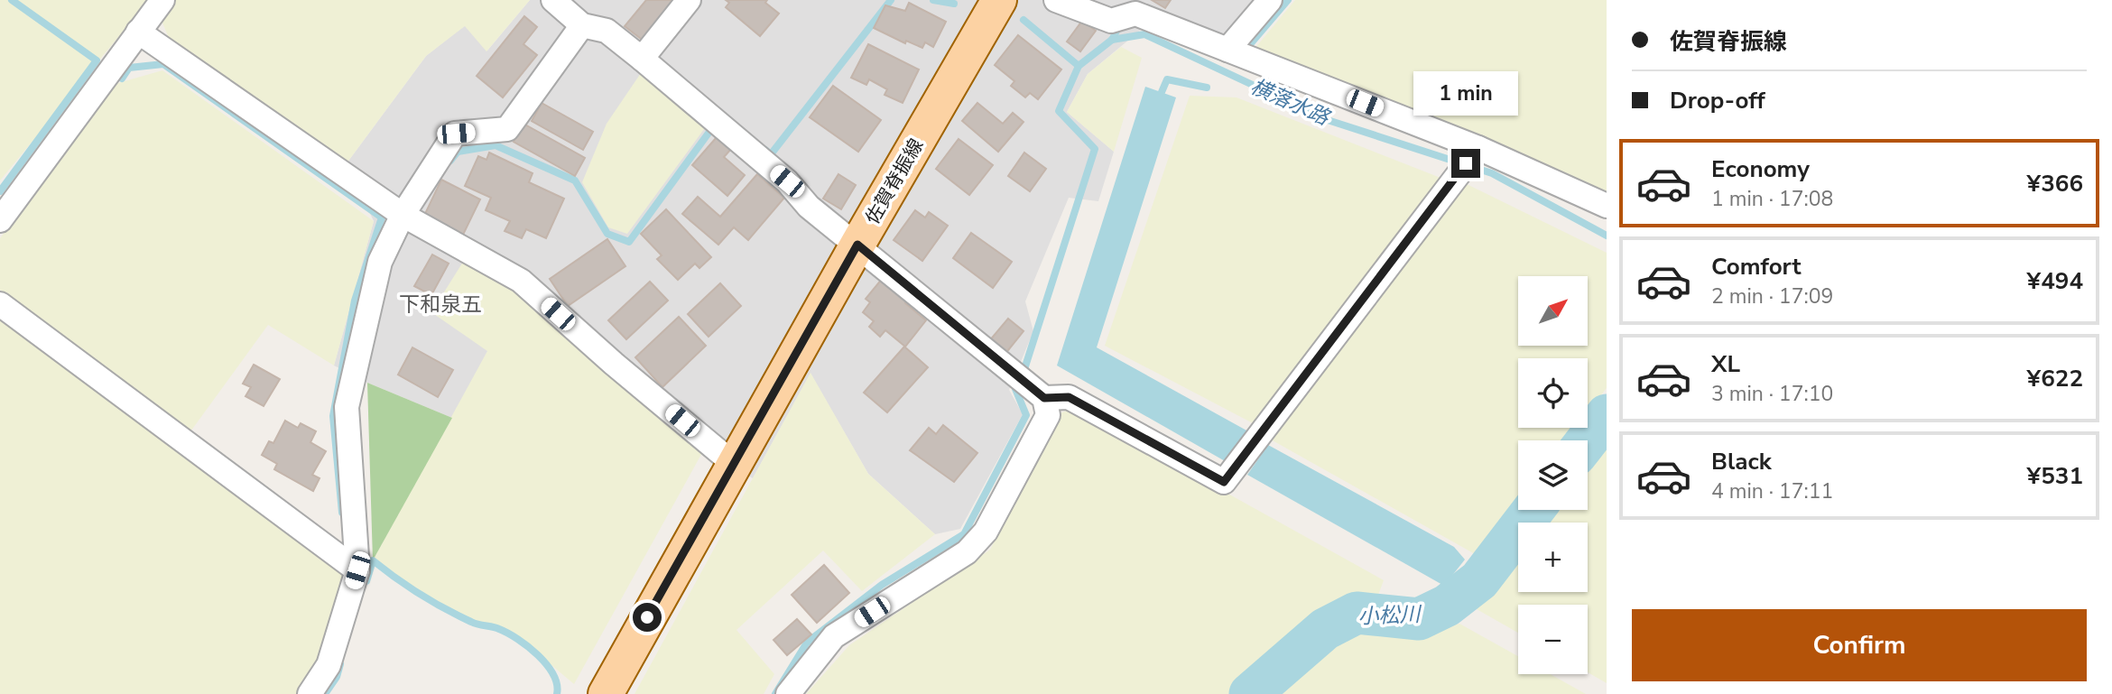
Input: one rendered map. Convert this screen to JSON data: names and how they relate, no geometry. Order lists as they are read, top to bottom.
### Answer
{
  "streets": {
    "main road": ["佐賀脊振線"]
  },
  "districts": ["下和泉五"],
  "water": ["横落水路", "小松川"],
  "north": "top right",
  "page": {
    "banner": ["佐賀脊振線", "Drop-off"],
    "bubble": "1 min",
    "list": [
      {
        "name": "Economy",
        "note": "1 min · 17:08",
        "value": "¥366"
      },
      {
        "name": "Comfort",
        "note": "2 min · 17:09",
        "value": "¥494"
      },
      {
        "name": "XL",
        "note": "3 min · 17:10",
        "value": "¥622"
      },
      {
        "name": "Black",
        "note": "4 min · 17:11",
        "value": "¥531"
      }
    ],
    "map_buttons": ["+", "−"],
    "buttons": "Confirm"
  }
}
